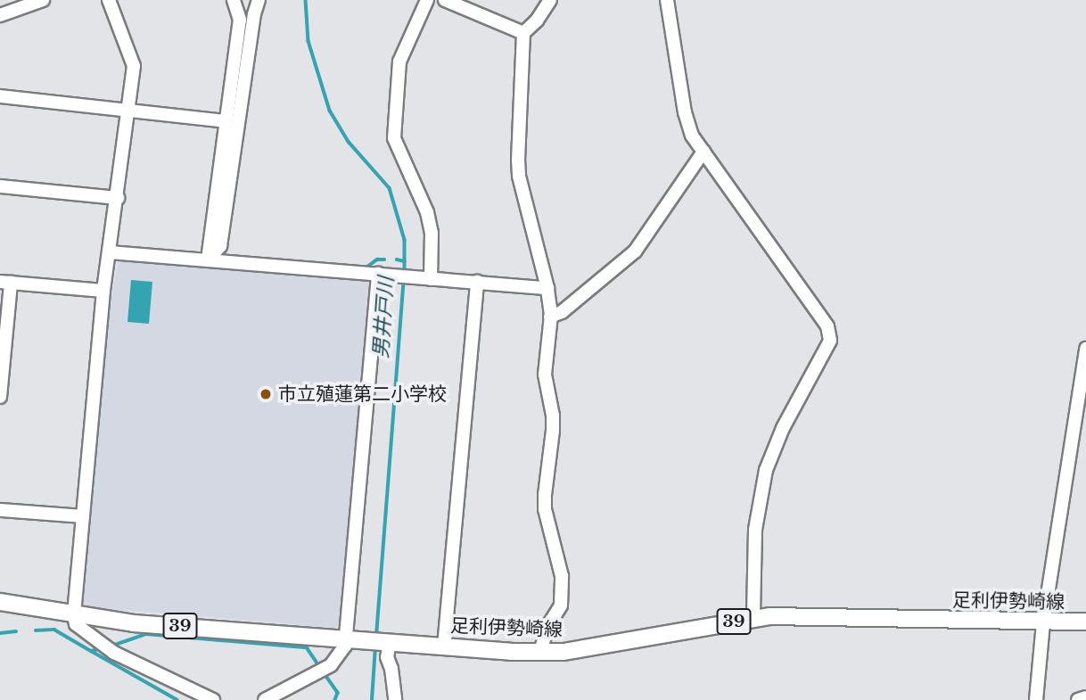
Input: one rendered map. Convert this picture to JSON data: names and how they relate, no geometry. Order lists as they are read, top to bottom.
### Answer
{
  "streets": {
    "main road": ["足利伊勢崎線", "39"]
  },
  "water": ["男井戸川"],
  "places": ["市立殖蓮第二小学校"]
}
